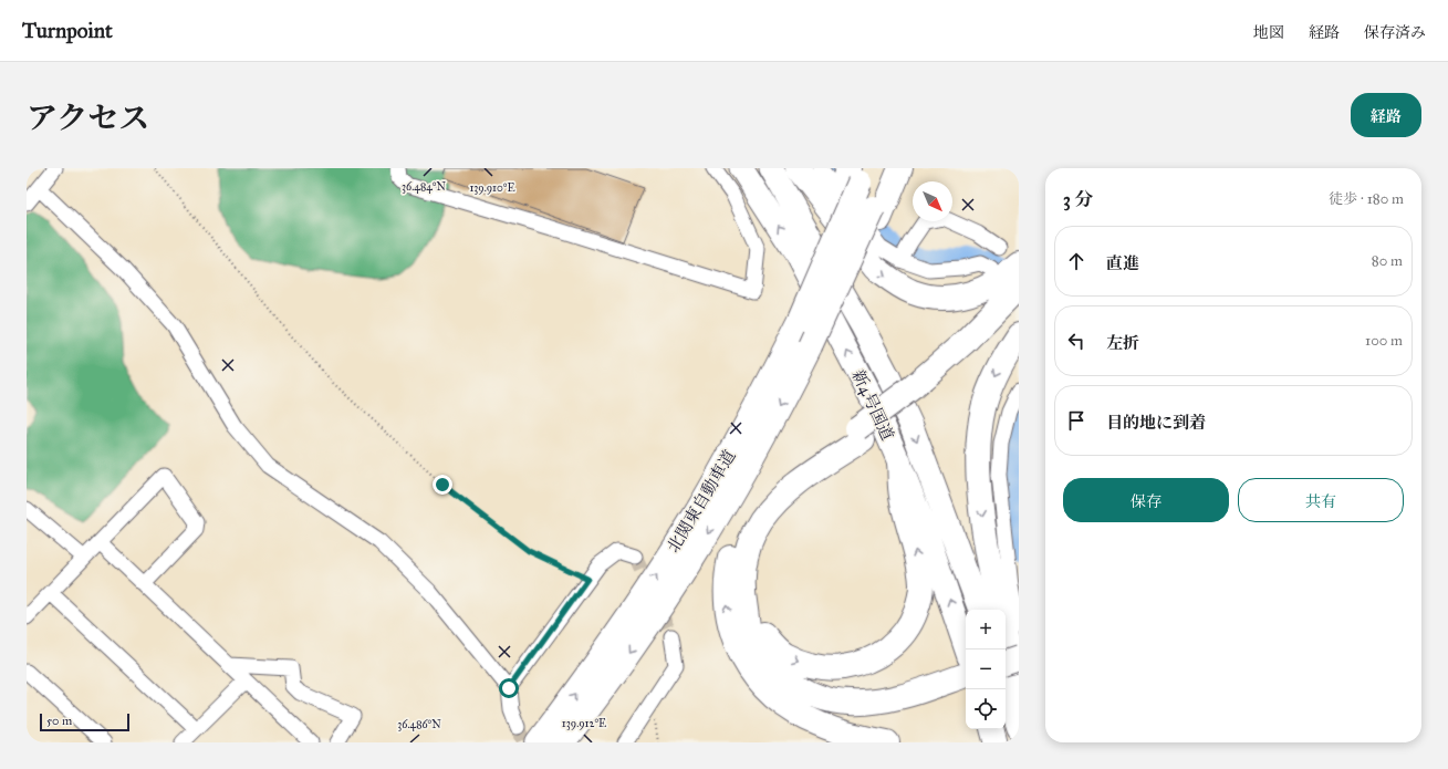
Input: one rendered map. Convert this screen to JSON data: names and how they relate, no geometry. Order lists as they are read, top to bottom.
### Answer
{
  "streets": {
    "highway": ["新4号国道", "北関東自動車道"]
  },
  "scale_bar": "50 m",
  "north": "bottom right",
  "page": {
    "header": "Turnpoint",
    "nav": ["地図", "経路", "保存済み"],
    "title": "アクセス",
    "buttons": [
      "経路",
      ["保存", "共有"]
    ],
    "heading": ["3 分", "徒歩 · 180 m"],
    "list": [
      ["直進", "80 m"],
      ["左折", "100 m"],
      "目的地に到着"
    ],
    "map_buttons": ["+", "−"],
    "scale": "50 m"
  },
  "coordinates": [
    "36.484°N",
    "139.910°E",
    "139.912°E",
    "36.486°N"
  ]
}
